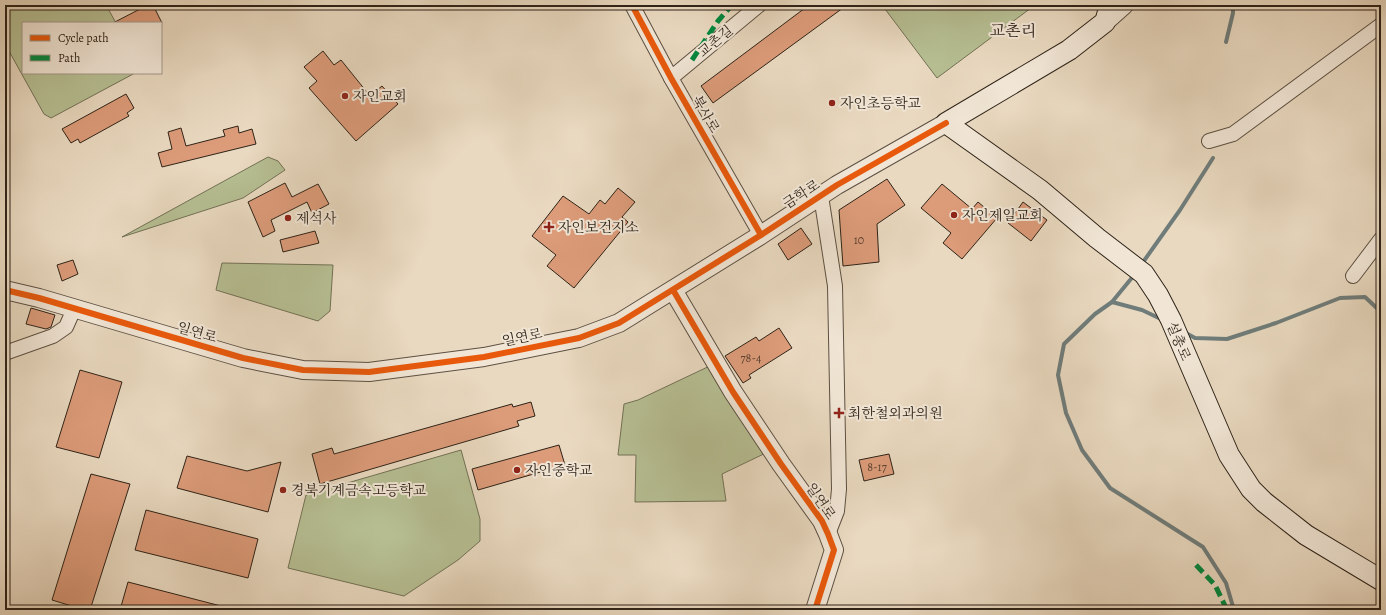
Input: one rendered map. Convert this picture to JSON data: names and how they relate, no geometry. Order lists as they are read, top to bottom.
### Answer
{
  "streets": {
    "main road": ["금학로", "설총로"],
    "street": ["교촌길", "북사로", "일연로"]
  },
  "crossings": [
    ["교촌길", "북사로"],
    ["북사로", "금학로"],
    ["금학로", "일연로"],
    ["금학로", "설총로"]
  ],
  "districts": ["교촌리"],
  "places": {
    "other": [
      "자인교회",
      "자인초등학교",
      "자인제일교회",
      "제석사",
      "자인중학교",
      "경북기계금속고등학교"
    ],
    "health": ["자인보건지소", "최한철외과의원"]
  },
  "house_numbers": ["10", "78-4", "8-17"],
  "legend": ["Cycle path", "Path"]
}
